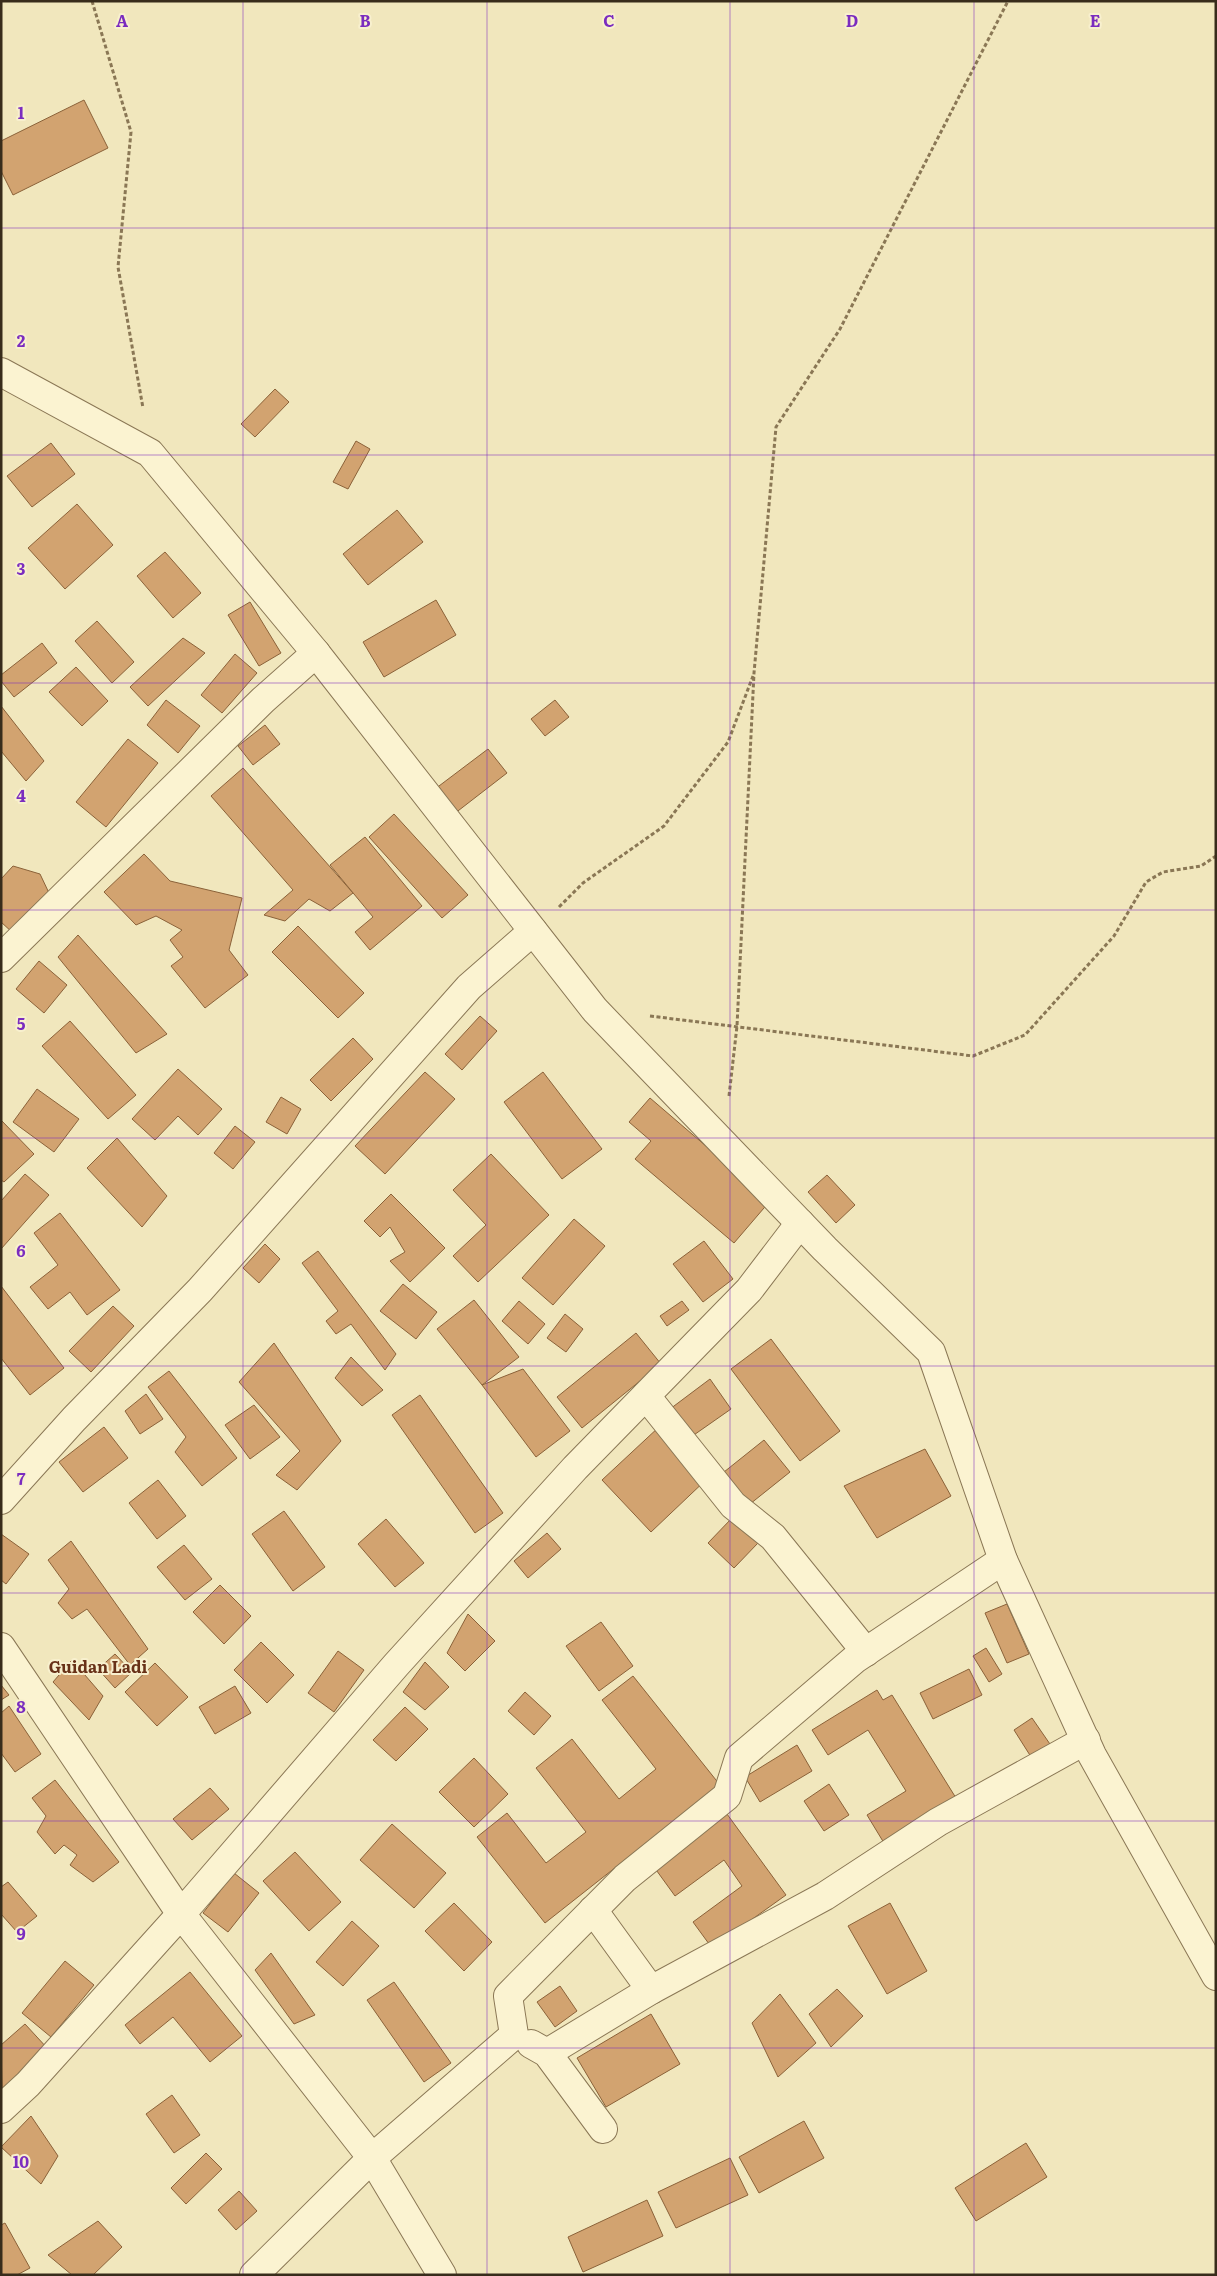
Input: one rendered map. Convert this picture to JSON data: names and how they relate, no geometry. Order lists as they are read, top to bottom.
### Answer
{
  "districts": ["Guidan Ladi"],
  "grid": {
    "columns": [
      "A",
      "B",
      "C",
      "D",
      "E"
    ],
    "rows": [
      "1",
      "2",
      "3",
      "4",
      "5",
      "6",
      "7",
      "8",
      "9",
      "10"
    ]
  }
}
